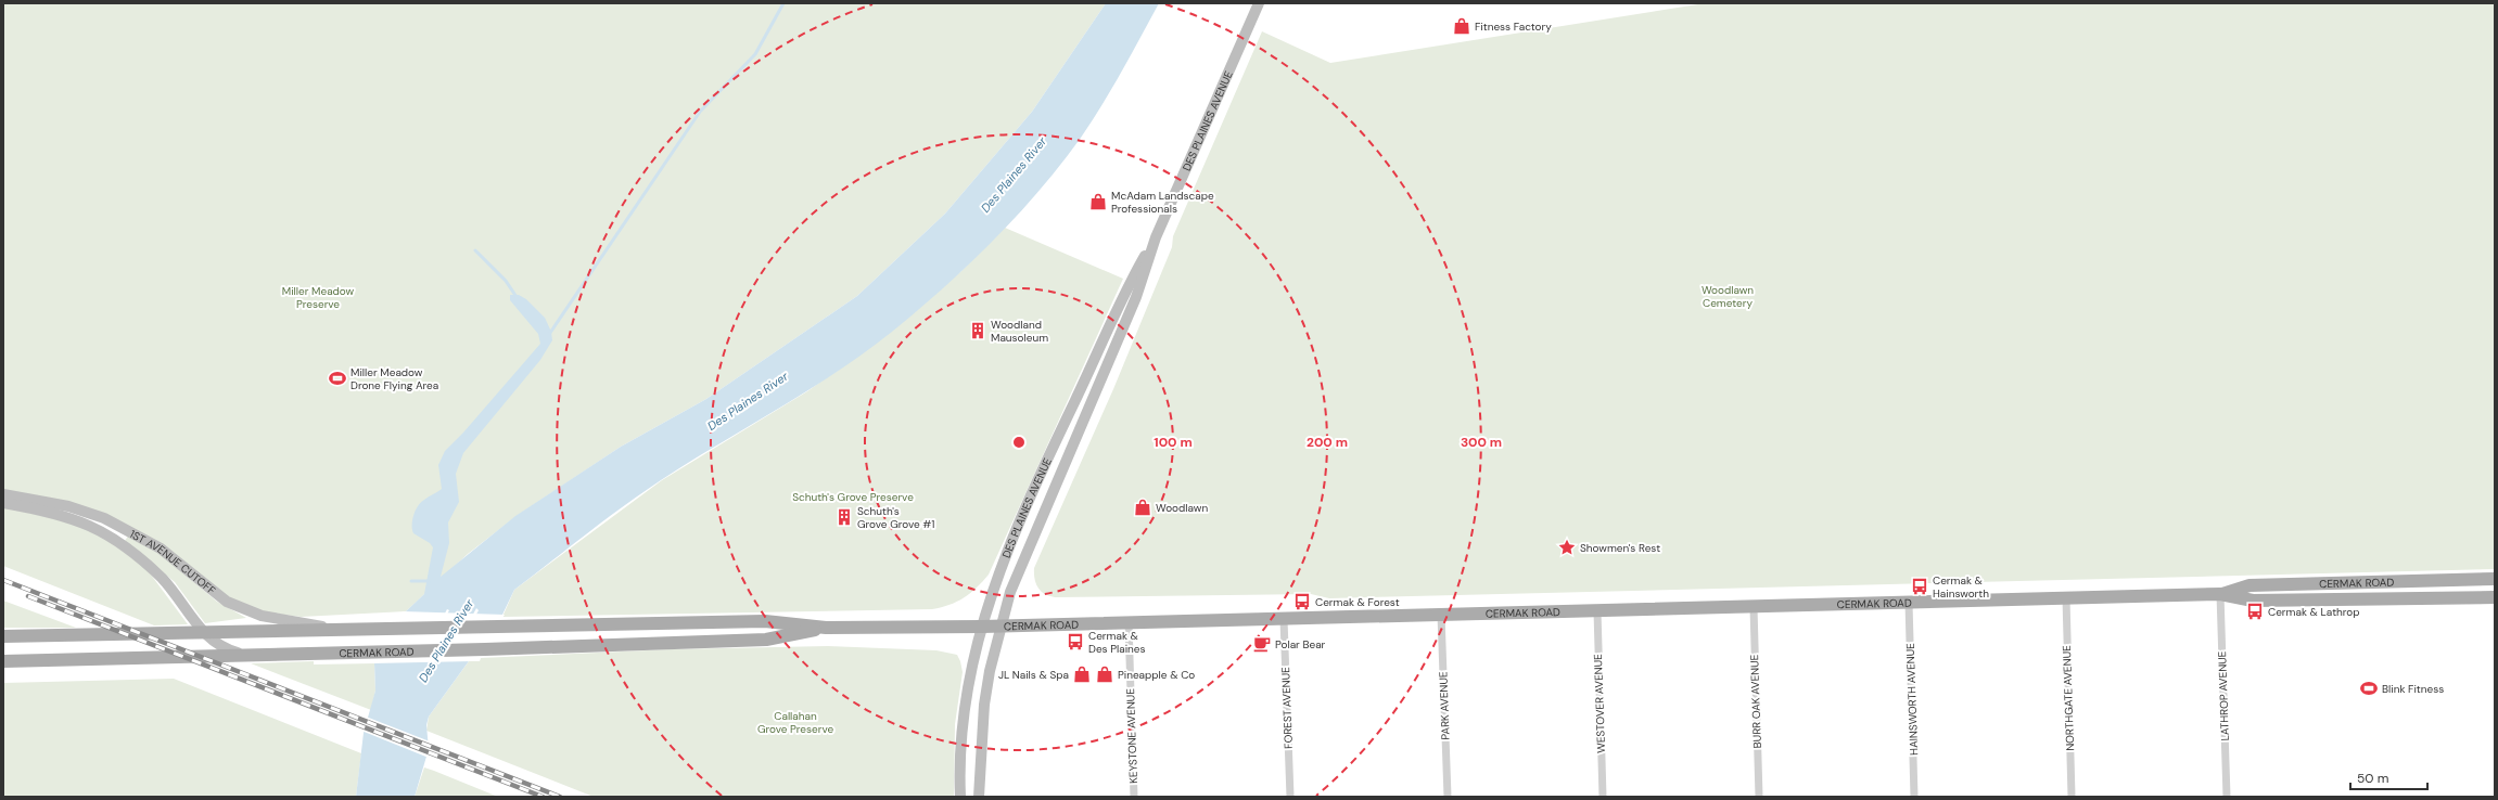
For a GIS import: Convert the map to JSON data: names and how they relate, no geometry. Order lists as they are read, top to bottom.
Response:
{
  "streets": {
    "main road": ["DES PLAINES AVENUE", "1ST AVENUE CUTOFF", "CERMAK ROAD"],
    "street": [
      "LATHROP AVENUE",
      "NORTHGATE AVENUE",
      "HAINSWORTH AVENUE",
      "BURR OAK AVENUE",
      "WESTOVER AVENUE",
      "PARK AVENUE",
      "FOREST AVENUE",
      "KEYSTONE AVENUE"
    ]
  },
  "crossings": [
    ["DES PLAINES AVENUE", "CERMAK ROAD"],
    ["1ST AVENUE CUTOFF", "CERMAK ROAD"],
    ["CERMAK ROAD", "LATHROP AVENUE"],
    ["CERMAK ROAD", "NORTHGATE AVENUE"],
    ["CERMAK ROAD", "HAINSWORTH AVENUE"],
    ["CERMAK ROAD", "BURR OAK AVENUE"],
    ["CERMAK ROAD", "WESTOVER AVENUE"],
    ["CERMAK ROAD", "PARK AVENUE"],
    ["CERMAK ROAD", "FOREST AVENUE"],
    ["CERMAK ROAD", "KEYSTONE AVENUE"]
  ],
  "water": ["Des Plaines River"],
  "parks": [
    "Woodlawn Cemetery",
    "Miller Meadow Preserve",
    "Schuth's Grove Preserve",
    "Callahan Grove Preserve"
  ],
  "places": {
    "shop": [
      "Fitness Factory",
      "McAdam Landscape Professionals",
      "Woodlawn",
      "JL Nails & Spa",
      "Pineapple & Co"
    ],
    "building": ["Woodland Mausoleum", "Schuth's Grove Grove #1"],
    "sports": ["Miller Meadow Drone Flying Area", "Blink Fitness"],
    "place": ["Showmen's Rest"],
    "bus stop": [
      "Cermak & Hainsworth",
      "Cermak & Forest",
      "Cermak & Lathrop",
      "Cermak & Des Plaines"
    ],
    "cafe": ["Polar Bear"]
  },
  "scale_bar": "50 m",
  "rings": ["100 m", "200 m", "300 m"]
}
